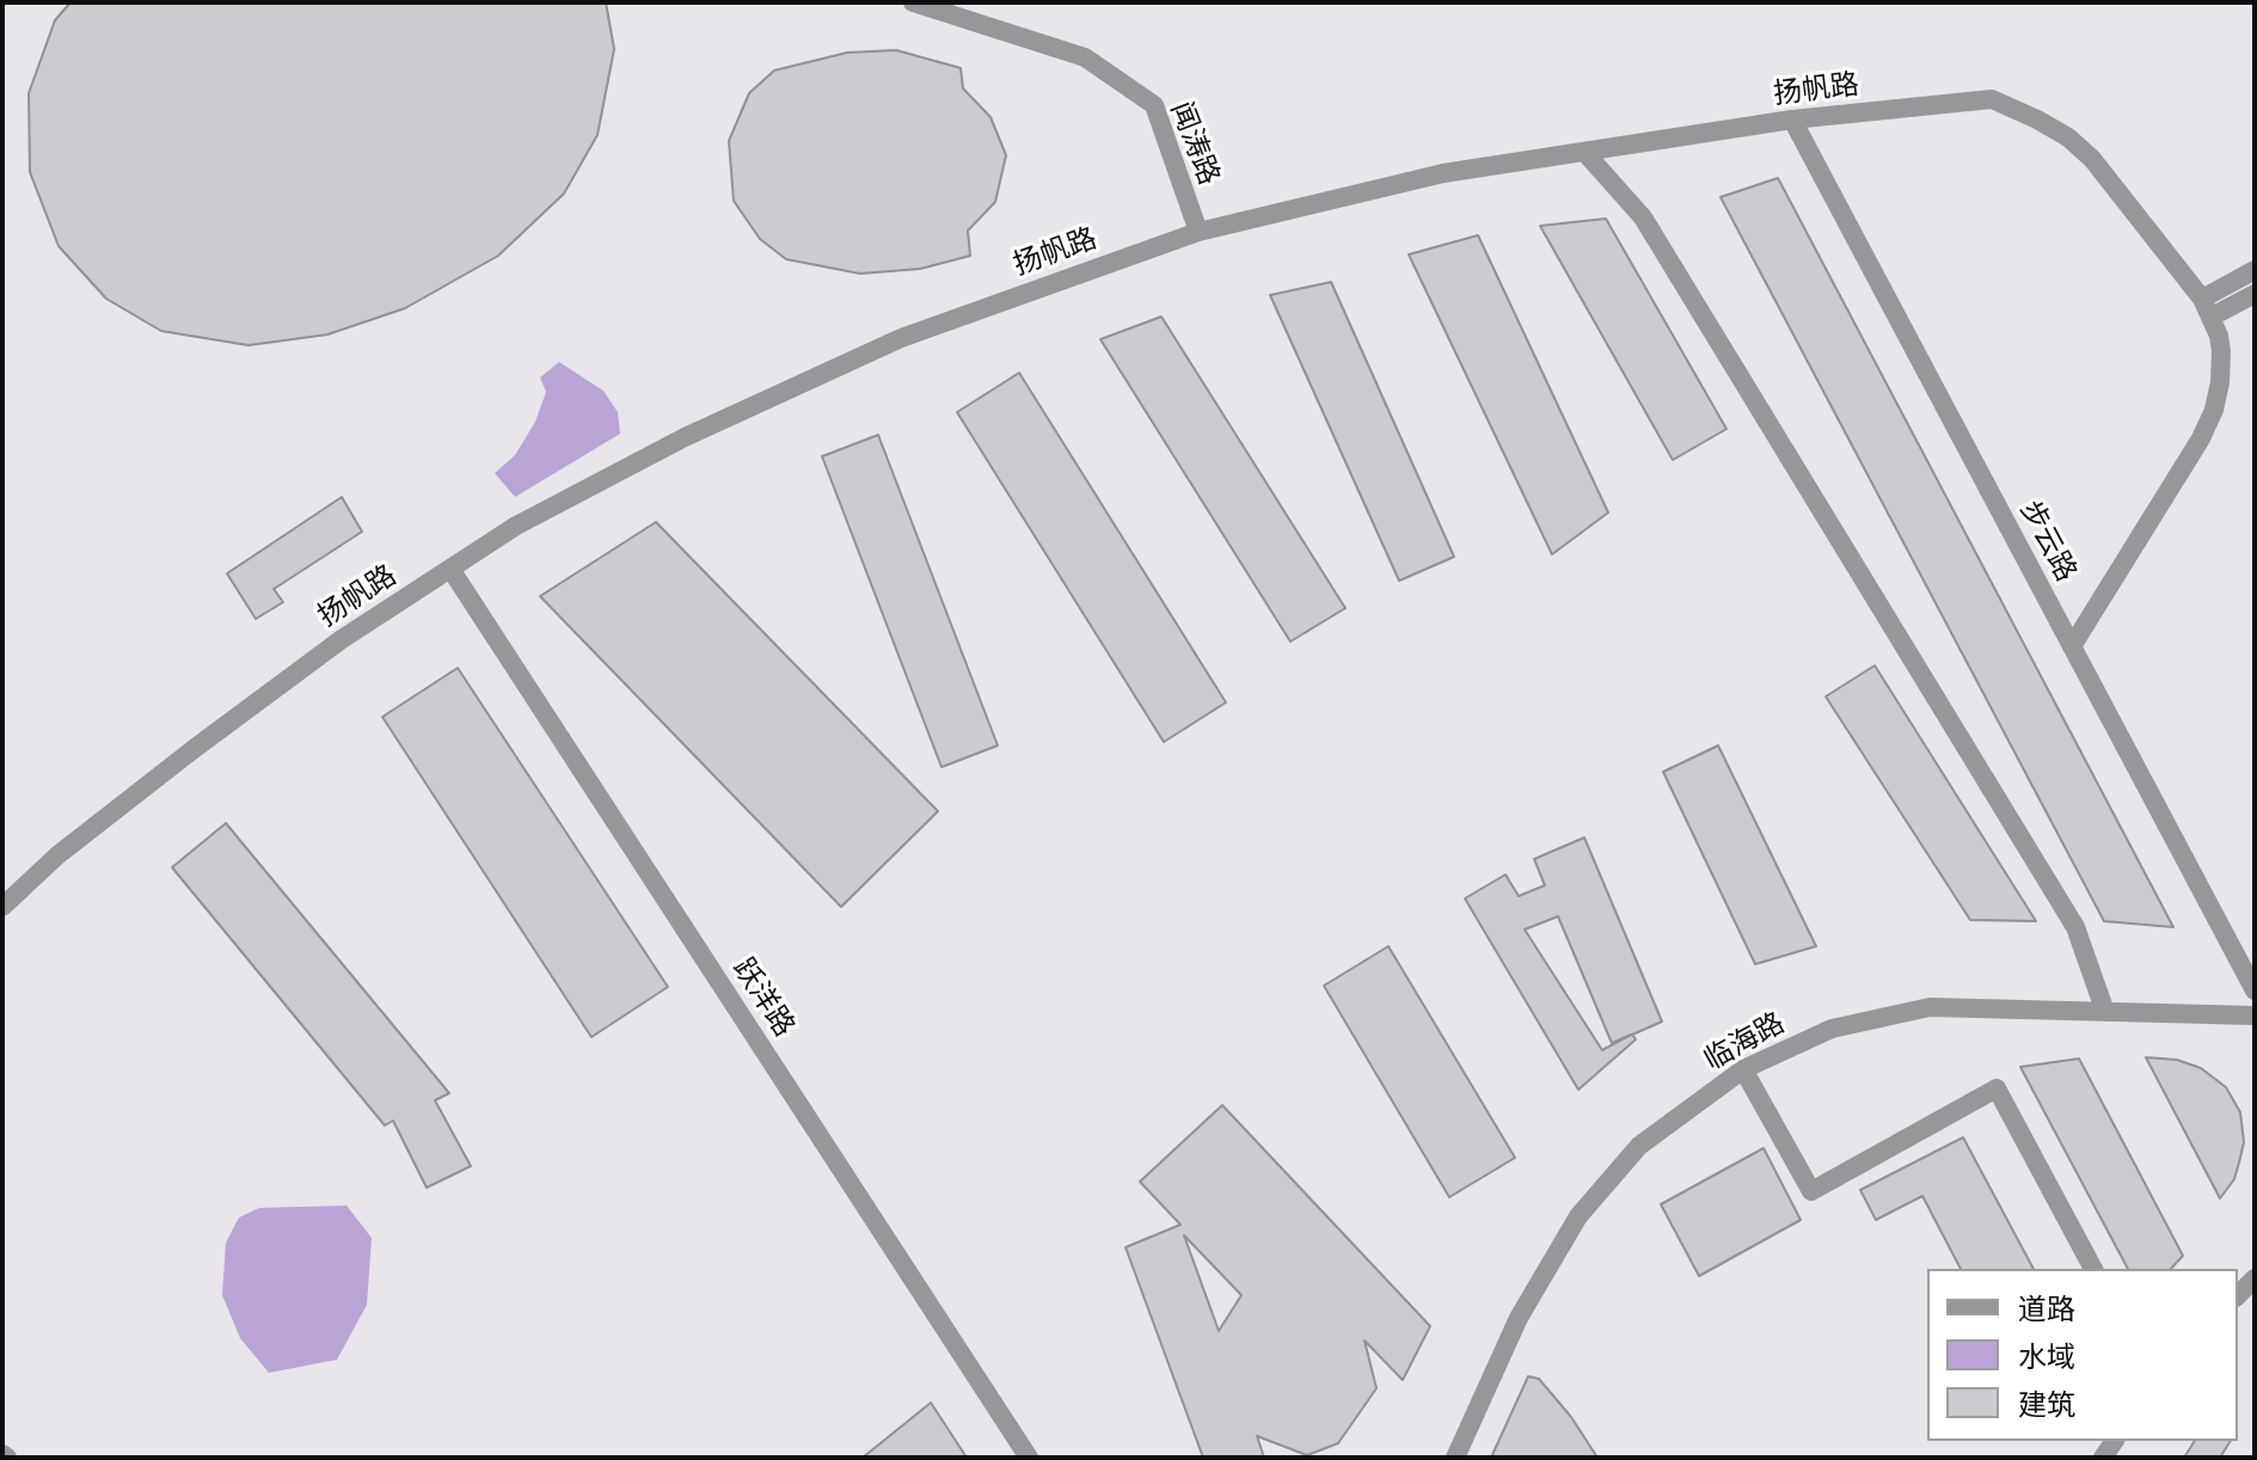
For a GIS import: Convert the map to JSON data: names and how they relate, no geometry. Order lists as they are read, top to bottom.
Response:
{
  "streets": {
    "street": [
      "扬帆路",
      "闻涛路",
      "步云路",
      "跃洋路",
      "临海路"
    ]
  },
  "crossings": [
    ["扬帆路", "闻涛路"],
    ["扬帆路", "步云路"],
    ["扬帆路", "跃洋路"]
  ],
  "legend": ["道路", "水域", "建筑"]
}
